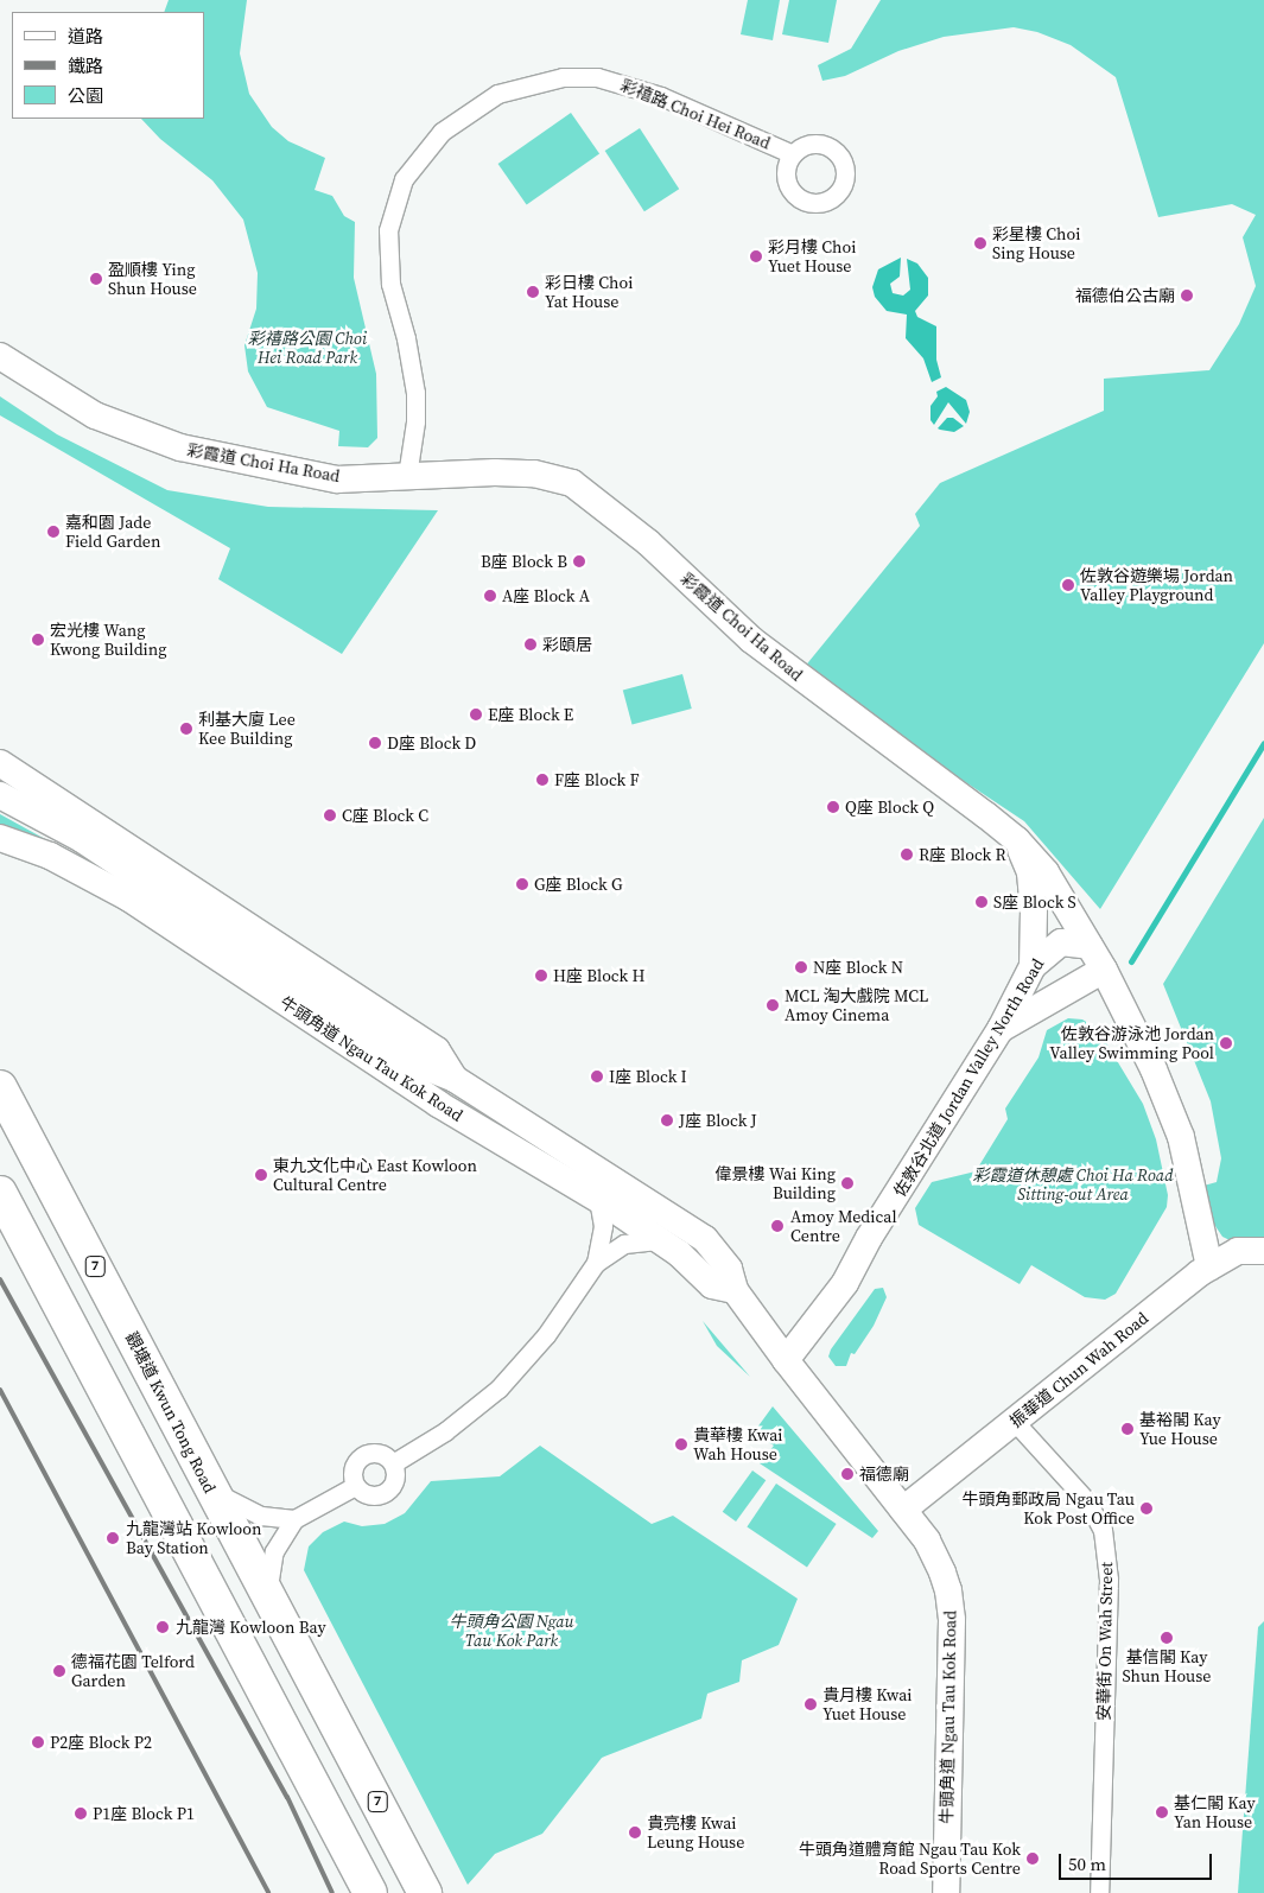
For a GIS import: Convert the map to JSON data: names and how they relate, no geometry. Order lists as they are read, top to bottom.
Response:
{
  "streets": {
    "highway": ["7", "觀塘道 Kwun Tong Road"],
    "main road": [
      "彩霞道 Choi Ha Road",
      "牛頭角道 Ngau Tau Kok Road",
      "佐敦谷北道 Jordan Valley North Road",
      "振華道 Chun Wah Road"
    ],
    "street": ["彩禧路 Choi Hei Road", "安華街 On Wah Street"]
  },
  "crossings": [
    ["彩禧路 Choi Hei Road", "彩霞道 Choi Ha Road"],
    ["彩霞道 Choi Ha Road", "佐敦谷北道 Jordan Valley North Road"],
    ["彩霞道 Choi Ha Road", "振華道 Chun Wah Road"],
    ["牛頭角道 Ngau Tau Kok Road", "佐敦谷北道 Jordan Valley North Road"],
    ["牛頭角道 Ngau Tau Kok Road", "振華道 Chun Wah Road"],
    ["振華道 Chun Wah Road", "安華街 On Wah Street"]
  ],
  "parks": ["彩禧路公園 Choi Hei Road Park", "彩霞道休憩處 Choi Ha Road Sitting-out Area", "牛頭角公園 Ngau Tau Kok Park"],
  "places": [
    "彩星樓 Choi Sing House",
    "彩月樓 Choi Yuet House",
    "盈順樓 Ying Shun House",
    "彩日樓 Choi Yat House",
    "福德伯公古廟",
    "嘉和園 Jade Field Garden",
    "B座 Block B",
    "佐敦谷遊樂場 Jordan Valley Playground",
    "A座 Block A",
    "宏光樓 Wang Kwong Building",
    "彩頤居",
    "E座 Block E",
    "利基大廈 Lee Kee Building",
    "D座 Block D",
    "F座 Block F",
    "Q座 Block Q",
    "C座 Block C",
    "R座 Block R",
    "G座 Block G",
    "S座 Block S",
    "N座 Block N",
    "H座 Block H",
    "MCL 淘大戲院 MCL Amoy Cinema",
    "佐敦谷游泳池 Jordan Valley Swimming Pool",
    "I座 Block I",
    "J座 Block J",
    "東九文化中心 East Kowloon Cultural Centre",
    "偉景樓 Wai King Building",
    "Amoy Medical Centre",
    "基裕閣 Kay Yue House",
    "貴華樓 Kwai Wah House",
    "福德廟",
    "牛頭角郵政局 Ngau Tau Kok Post Office",
    "九龍灣站 Kowloon Bay Station",
    "九龍灣 Kowloon Bay",
    "基信閣 Kay Shun House",
    "德福花園 Telford Garden",
    "貴月樓 Kwai Yuet House",
    "P2座 Block P2",
    "基仁閣 Kay Yan House",
    "P1座 Block P1",
    "貴亮樓 Kwai Leung House",
    "牛頭角道體育館 Ngau Tau Kok Road Sports Centre"
  ],
  "legend": ["道路", "鐵路", "公園"],
  "scale_bar": "50 m"
}
